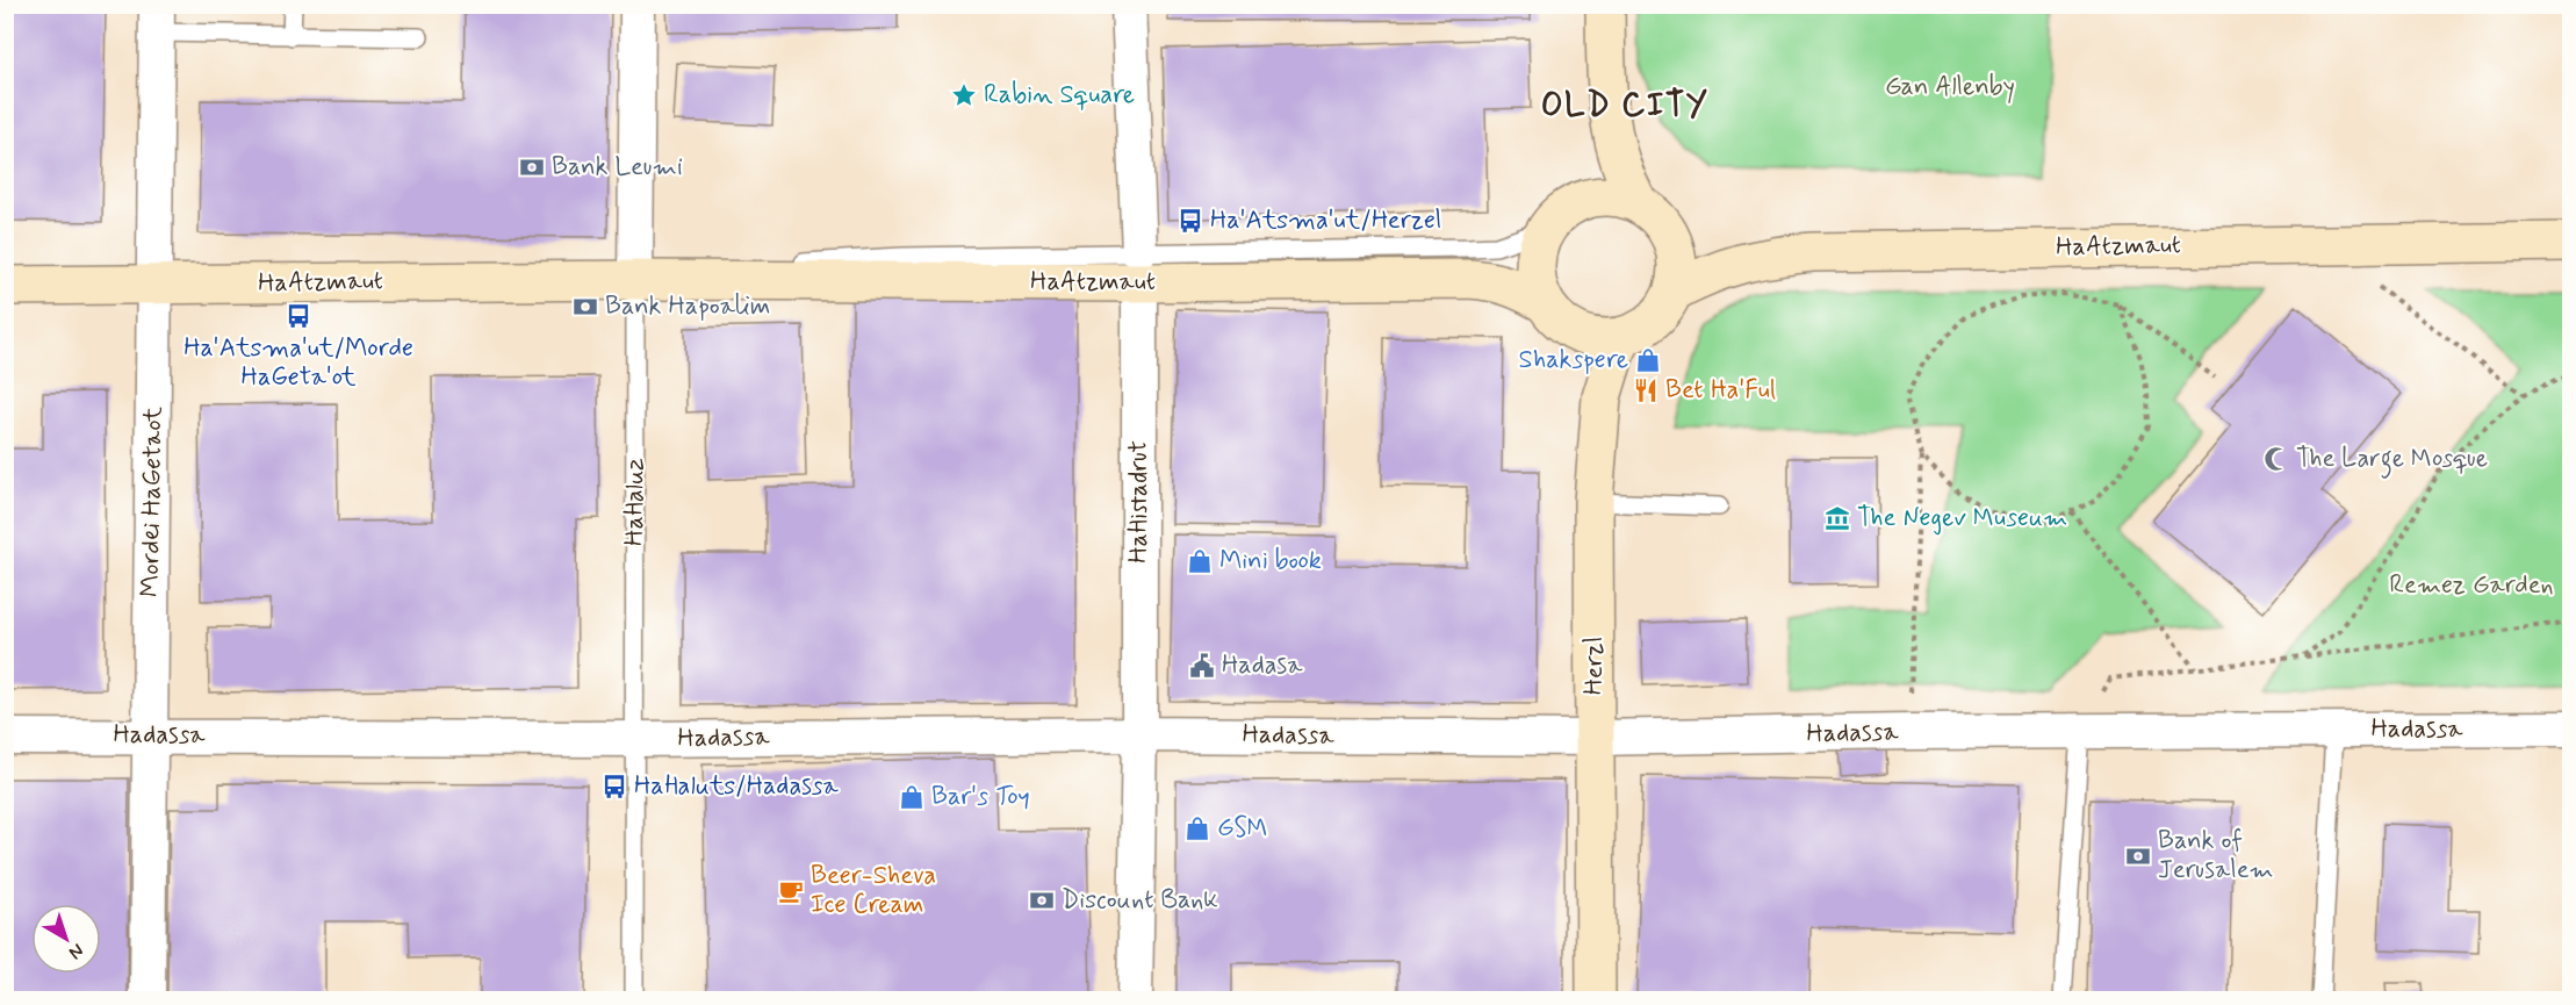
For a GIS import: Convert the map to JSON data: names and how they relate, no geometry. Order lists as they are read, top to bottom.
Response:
{
  "streets": {
    "street": [
      "HaAtzmaut",
      "Mordei HaGetaot",
      "HaHaluz",
      "HaHistadrut",
      "Herzl",
      "Hadassa"
    ]
  },
  "crossings": [
    ["HaAtzmaut", "Mordei HaGetaot"],
    ["HaAtzmaut", "HaHaluz"],
    ["HaAtzmaut", "HaHistadrut"],
    ["HaAtzmaut", "Herzl"],
    ["Mordei HaGetaot", "Hadassa"],
    ["HaHaluz", "Hadassa"],
    ["HaHistadrut", "Hadassa"],
    ["Herzl", "Hadassa"]
  ],
  "districts": ["OLD CITY"],
  "parks": ["Gan Allenby", "Remez Garden"],
  "places": {
    "place": ["Rabin Square"],
    "bank": [
      "Bank Leumi",
      "Bank Hapoalim",
      "Bank of Jerusalem",
      "Discount Bank"
    ],
    "bus stop": ["Ha'Atsma'ut/Herzel", "Ha'Atsma'ut/Morde HaGeta'ot", "HaHaluts/Hadassa"],
    "shop": [
      "Shakspere",
      "Mini book",
      "Bar's Toy",
      "GSM"
    ],
    "restaurant": ["Bet Ha'Ful"],
    "mosque": ["The Large Mosque"],
    "museum": ["The Negev Museum"],
    "public building": ["Hadasa"],
    "cafe": ["Beer-Sheva Ice Cream"]
  },
  "north": "bottom right"
}
